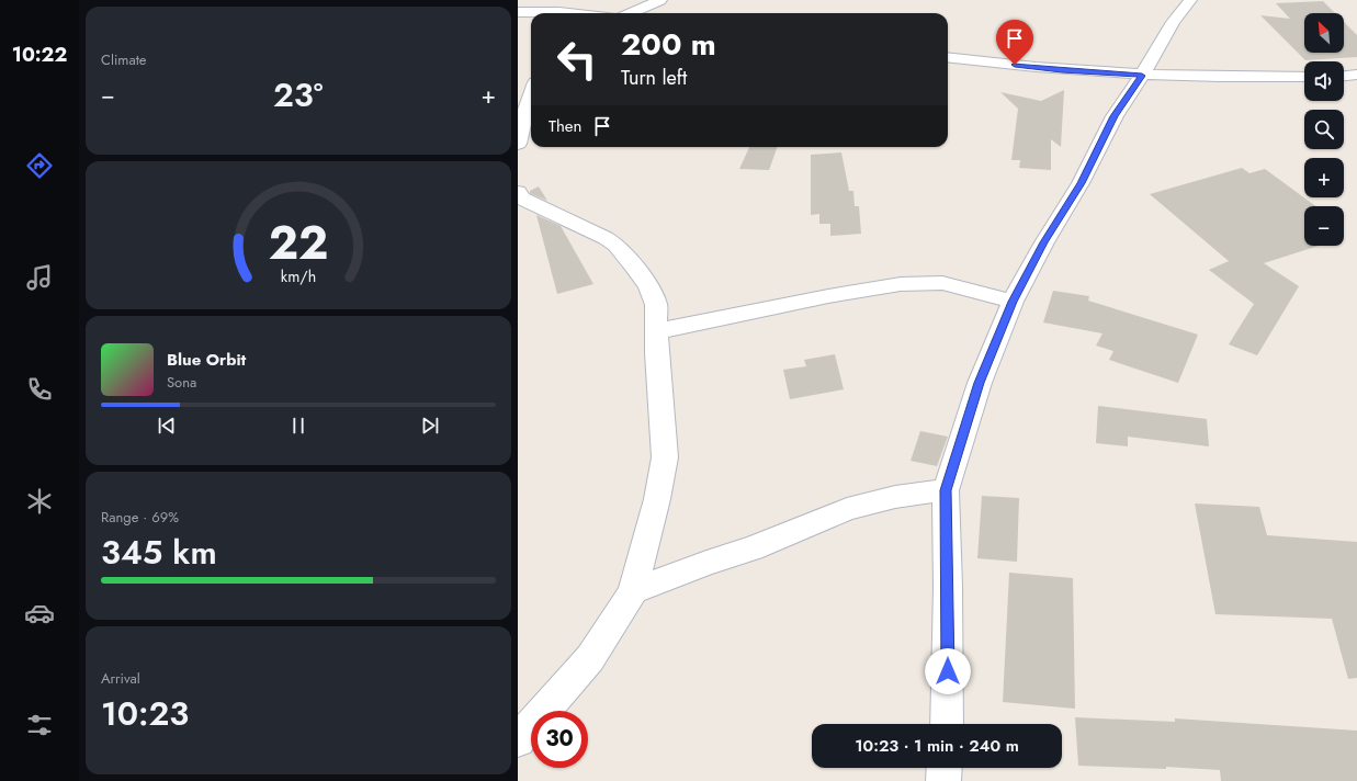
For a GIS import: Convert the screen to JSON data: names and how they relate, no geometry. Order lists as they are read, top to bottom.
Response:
{
  "north": "top left",
  "page": {
    "tabs": "10:22",
    "tile": [
      "Climate",
      ["Range · 69%", "345 km"],
      ["Arrival", "10:23"]
    ],
    "map_buttons": ["+", "−"],
    "turn": ["200 m", "Turn left"],
    "heat": ["−", "23°", "+"],
    "then": "Then",
    "song": ["Blue Orbit", "Sona"],
    "limit": "30",
    "trip": "10:23 · 1 min · 240 m",
    "gauge": ["22", "km/h"]
  }
}
